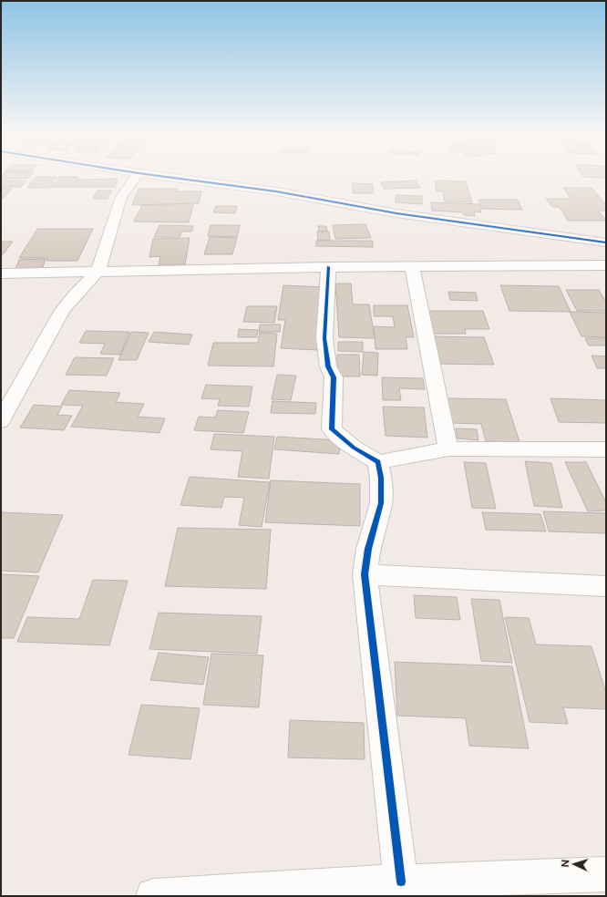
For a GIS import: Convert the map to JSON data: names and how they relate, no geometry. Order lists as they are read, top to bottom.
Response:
{
  "north": "left"
}
